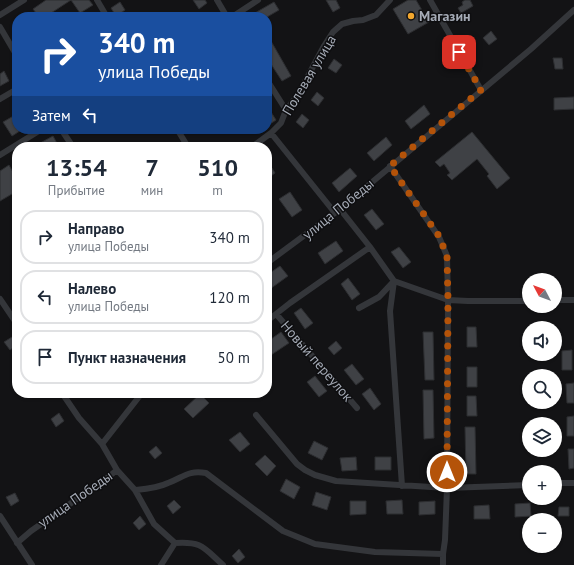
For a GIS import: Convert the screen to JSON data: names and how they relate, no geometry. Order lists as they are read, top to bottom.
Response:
{
  "streets": {
    "street": ["Полевая улица", "улица Победы", "Новый переулок"]
  },
  "places": ["Магазин"],
  "north": "top left",
  "page": {
    "turn": ["340 m", "улица Победы"],
    "then": "Затем",
    "eta": [
      "13:54",
      "Прибытие",
      "7",
      "мин",
      "510",
      "m"
    ],
    "list": [
      {
        "name": "Направо",
        "note": "улица Победы",
        "value": "340 m"
      },
      {
        "name": "Налево",
        "note": "улица Победы",
        "value": "120 m"
      },
      {
        "name": "Пункт назначения",
        "value": "50 m"
      }
    ],
    "map_buttons": ["+", "−"]
  }
}
